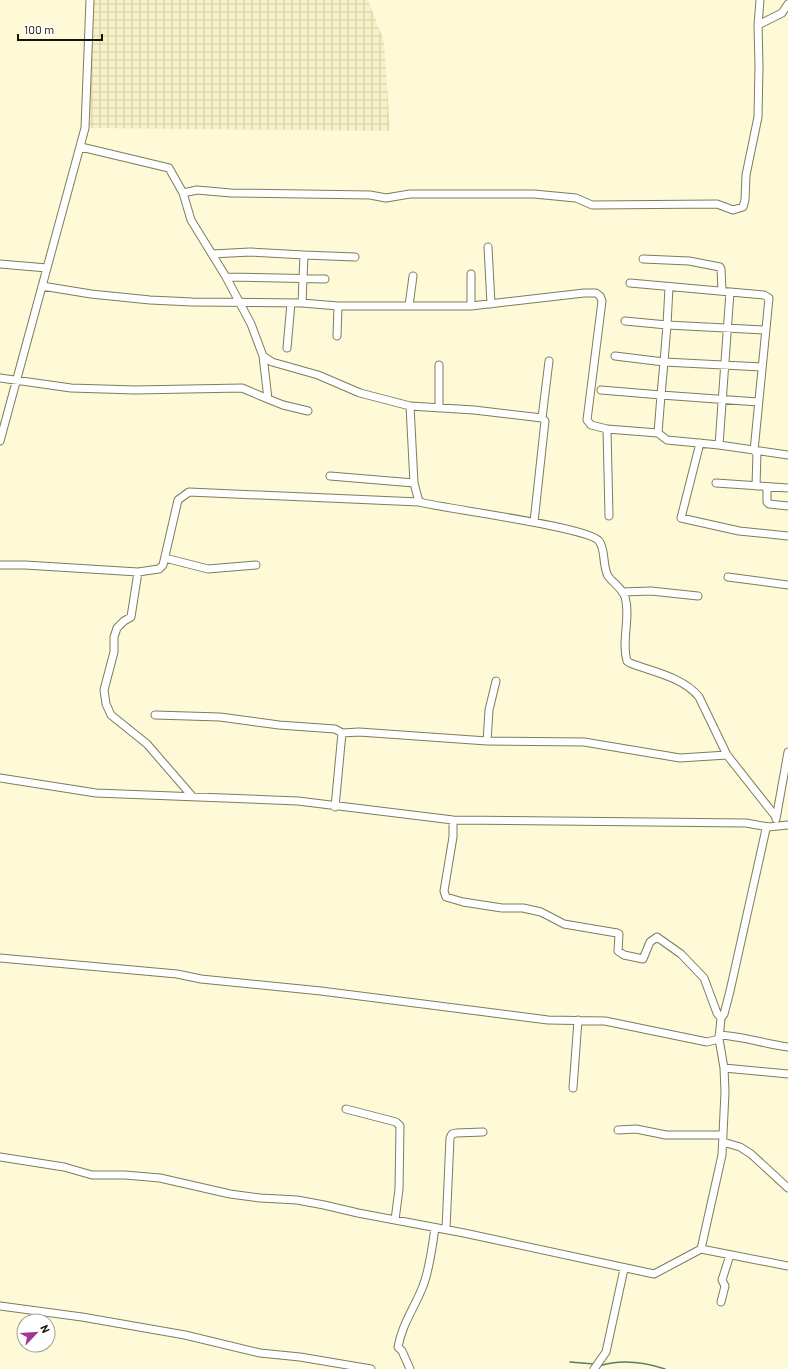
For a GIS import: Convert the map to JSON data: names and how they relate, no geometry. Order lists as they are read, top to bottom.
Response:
{
  "scale_bar": "100 m",
  "north": "top right"
}
